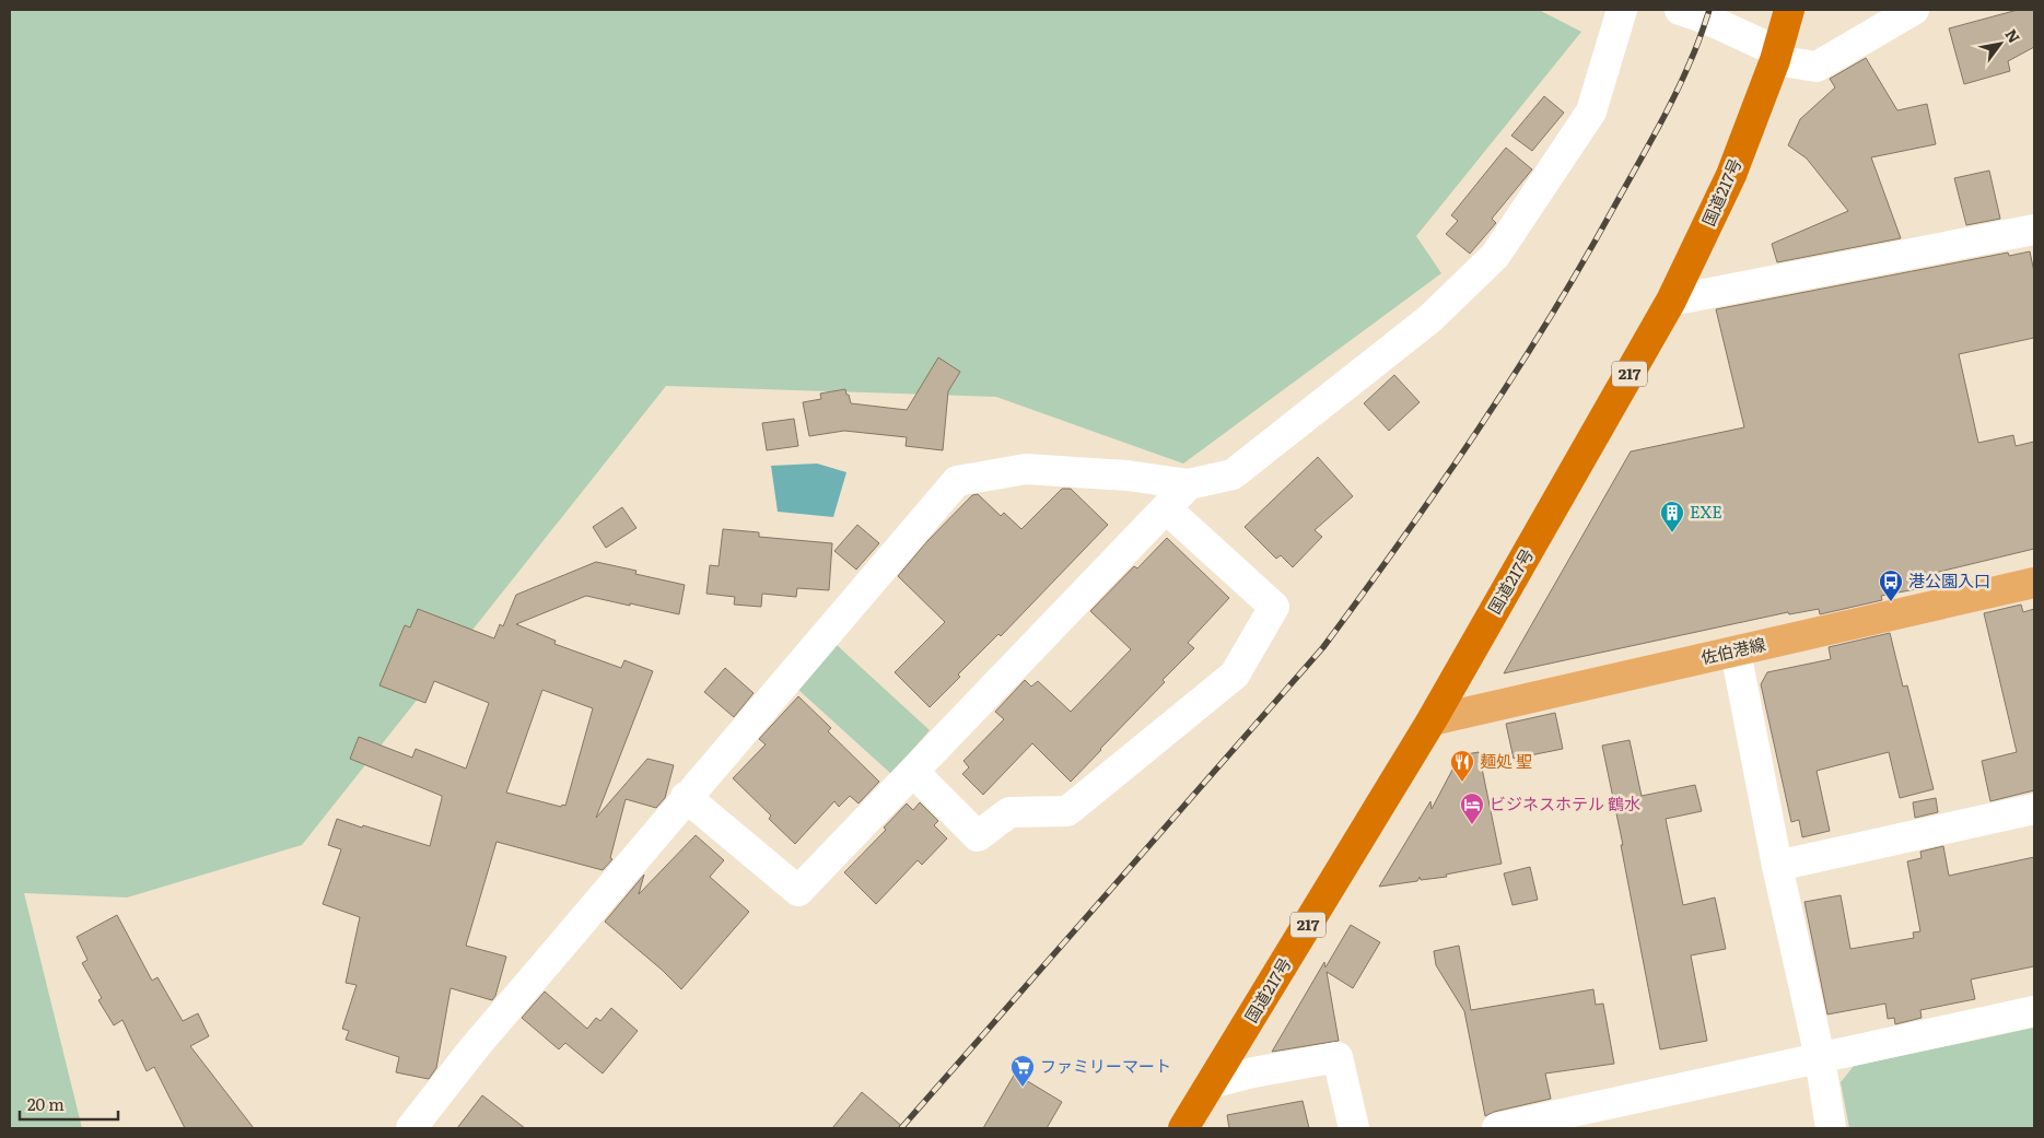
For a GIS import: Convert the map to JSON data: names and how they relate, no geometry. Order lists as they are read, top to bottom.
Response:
{
  "streets": {
    "highway": ["国道217号", "217"],
    "main road": ["佐伯港線"]
  },
  "crossings": [
    ["国道217号", "佐伯港線"]
  ],
  "places": {
    "building": ["EXE"],
    "bus stop": ["港公園入口"],
    "restaurant": ["麺処 聖"],
    "hotel": ["ビジネスホテル 鶴水"],
    "supermarket": ["ファミリーマート"]
  },
  "scale_bar": "20 m",
  "north": "top right"
}
